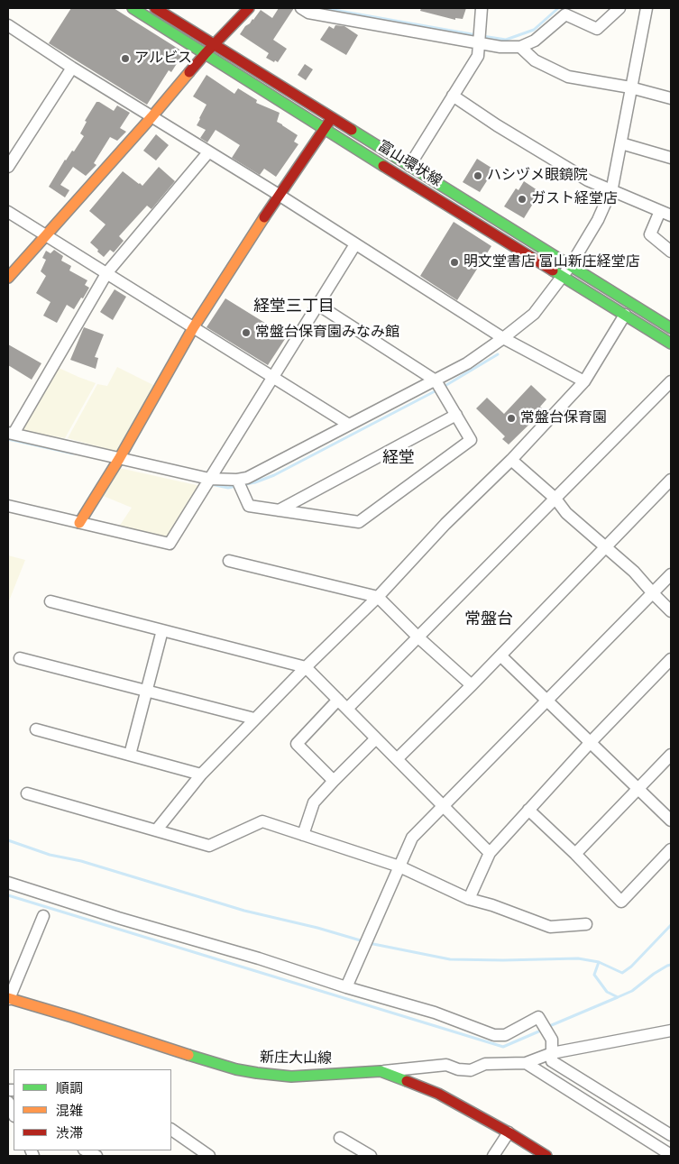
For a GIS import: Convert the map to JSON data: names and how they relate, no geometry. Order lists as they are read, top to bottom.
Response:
{
  "streets": {
    "main road": ["富山環状線", "新庄大山線"]
  },
  "districts": ["経堂三丁目", "経堂", "常盤台"],
  "places": [
    "アルビス",
    "ハシヅメ眼鏡院",
    "ガスト経堂店",
    "明文堂書店 富山新庄経堂店",
    "常盤台保育園みなみ館",
    "常盤台保育園"
  ],
  "legend": ["順調", "混雑", "渋滞"]
}
